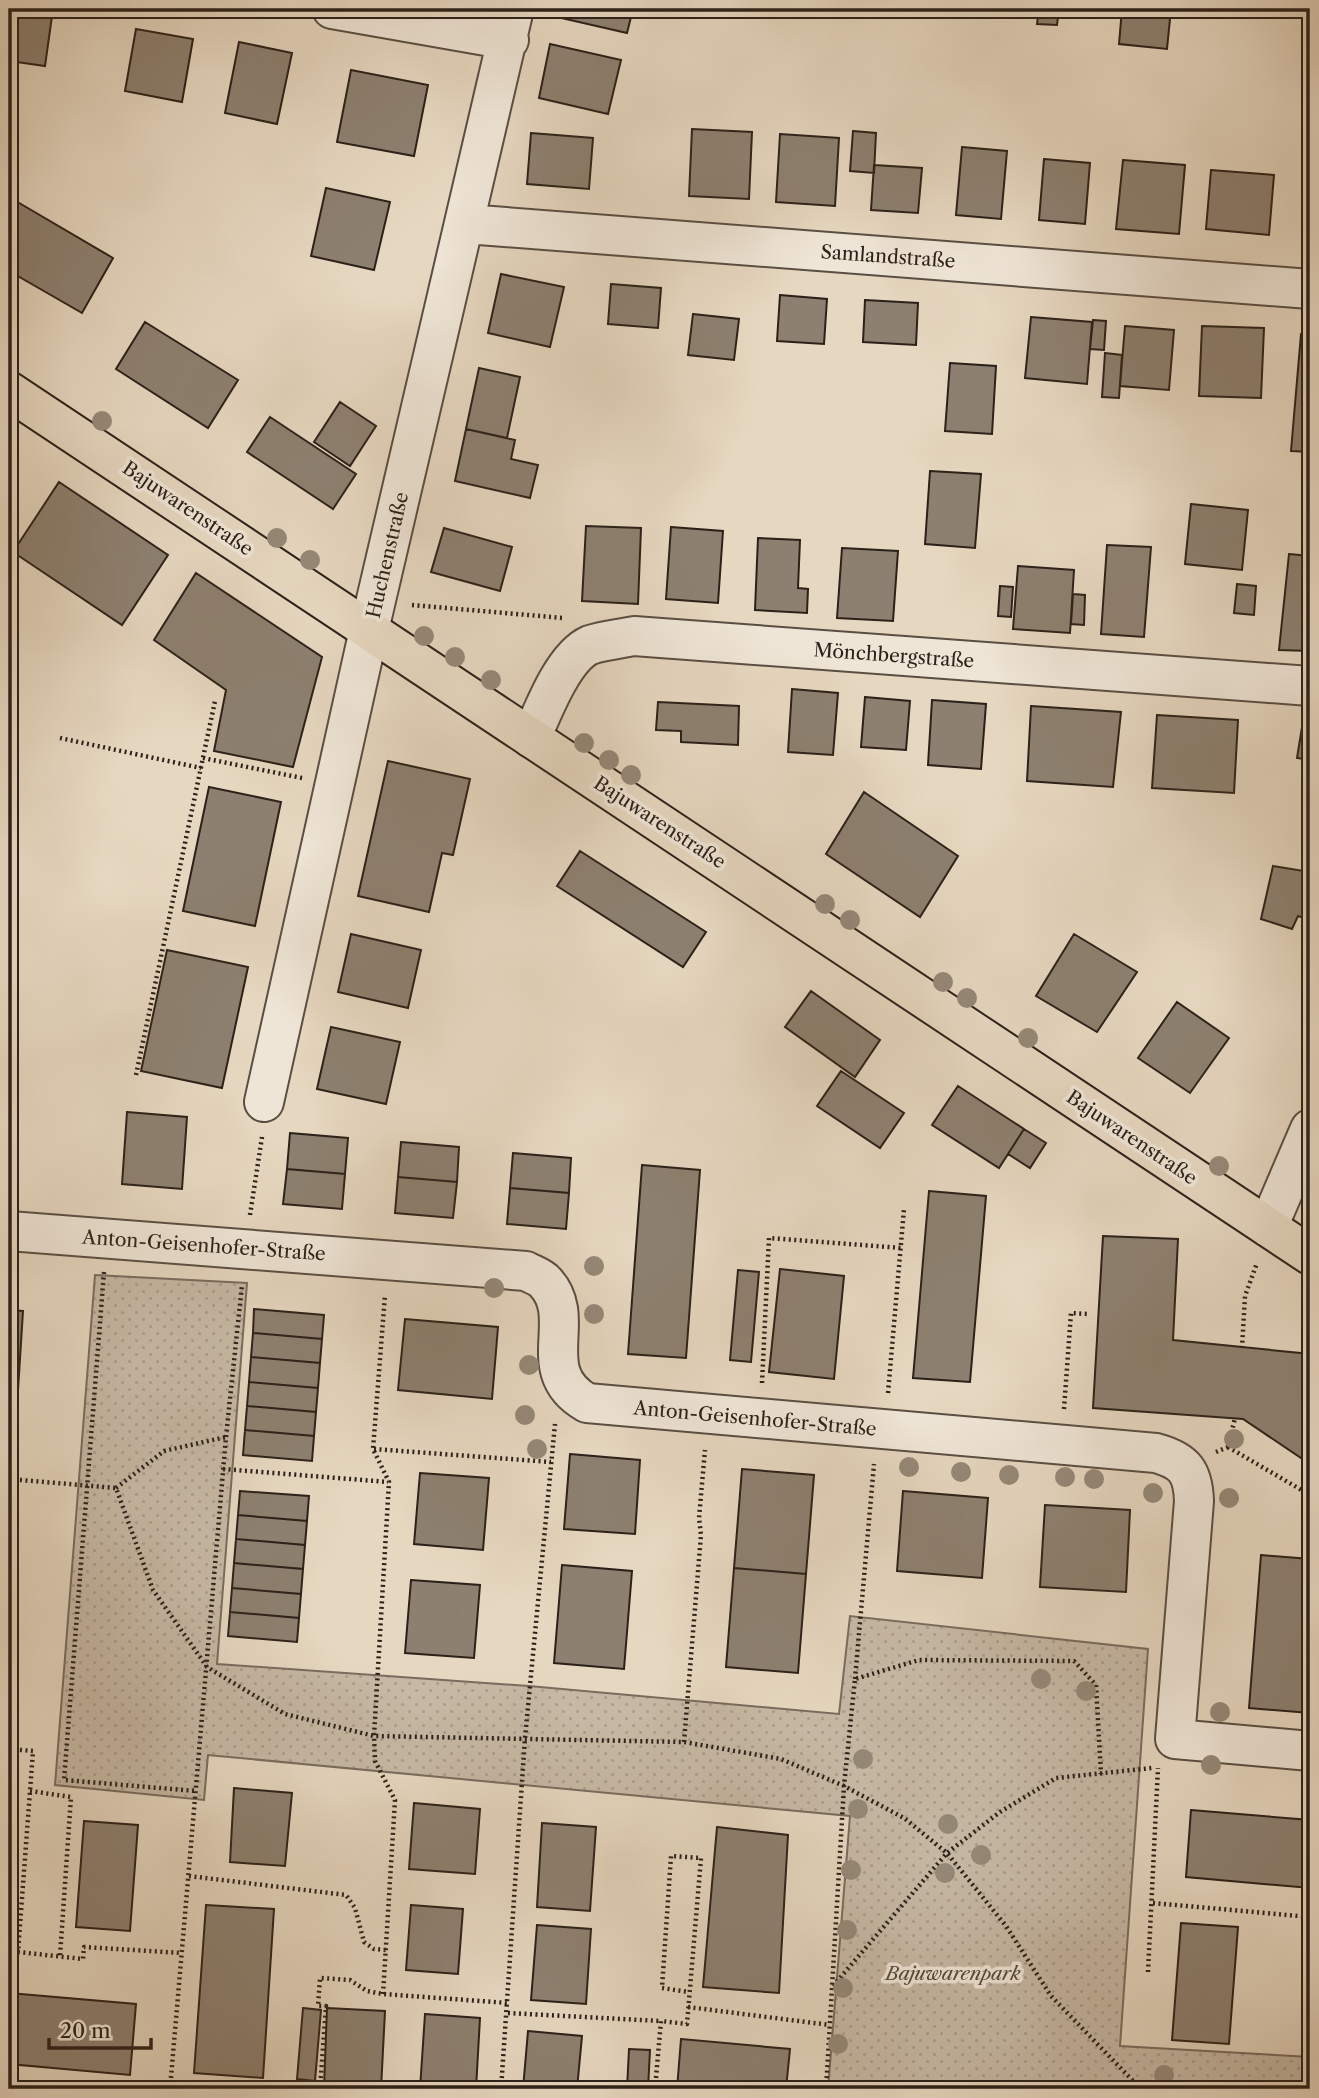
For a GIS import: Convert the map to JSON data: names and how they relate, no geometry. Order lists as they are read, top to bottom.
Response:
{
  "streets": {
    "main road": ["Bajuwarenstraße"],
    "street": [
      "Samlandstraße",
      "Huchenstraße",
      "Mönchbergstraße",
      "Anton-Geisenhofer-Straße"
    ]
  },
  "crossings": [
    ["Samlandstraße", "Huchenstraße"],
    ["Bajuwarenstraße", "Huchenstraße"],
    ["Bajuwarenstraße", "Mönchbergstraße"]
  ],
  "parks": ["Bajuwarenpark"],
  "scale_bar": "20 m"
}
